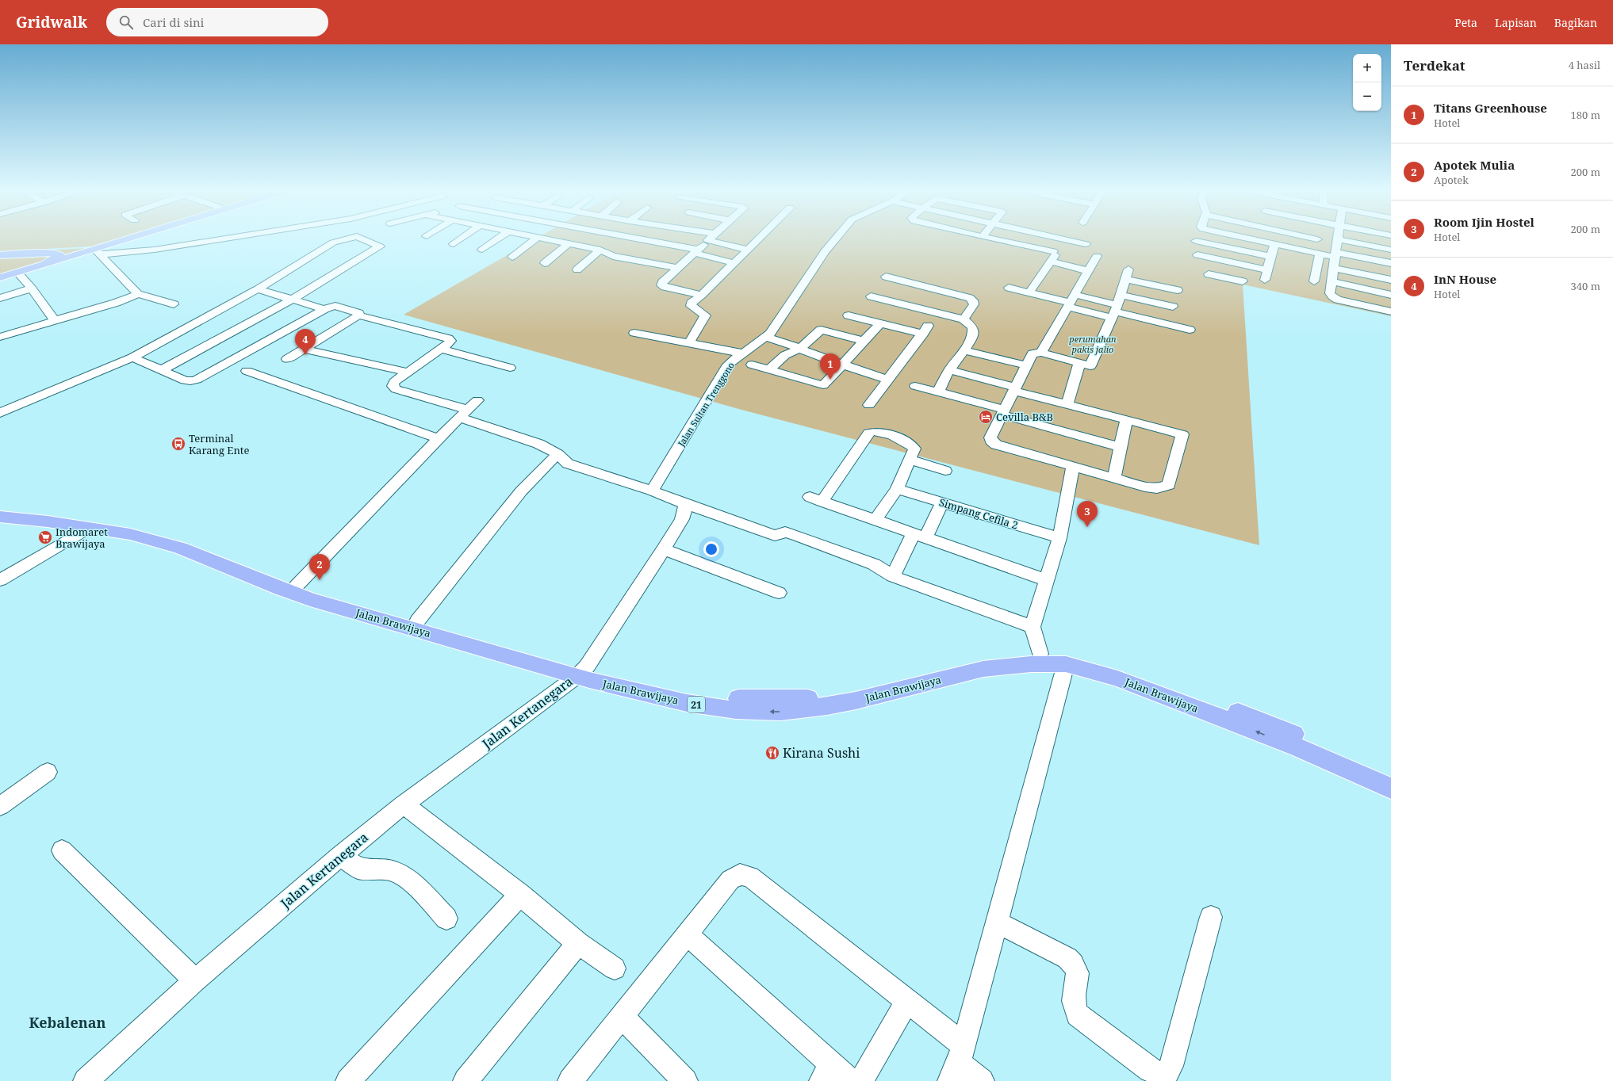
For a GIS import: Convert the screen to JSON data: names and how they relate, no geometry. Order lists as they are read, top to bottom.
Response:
{
  "streets": {
    "highway": ["Jalan Brawijaya", "21"],
    "street": ["Jalan Sultan Trenggono", "Simpang Cefila 2", "Jalan Kertanegara"]
  },
  "crossings": [
    ["Jalan Brawijaya", "Jalan Kertanegara"]
  ],
  "districts": ["Kebalenan"],
  "parks": ["perumahan pakis jalio"],
  "places": {
    "hotel": ["Cevilla B&B"],
    "bus stop": ["Terminal Karang Ente"],
    "supermarket": ["Indomaret Brawijaya"],
    "restaurant": ["Kirana Sushi"]
  },
  "page": {
    "header": "Gridwalk",
    "search": "Cari di sini",
    "nav": ["Peta", "Lapisan", "Bagikan"],
    "heading": ["Terdekat", "4 hasil"],
    "map_buttons": ["+", "−"],
    "list": [
      {
        "mark": "1",
        "name": "Titans Greenhouse",
        "note": "Hotel",
        "value": "180 m"
      },
      {
        "mark": "2",
        "name": "Apotek Mulia",
        "note": "Apotek",
        "value": "200 m"
      },
      {
        "mark": "3",
        "name": "Room Ijin Hostel",
        "note": "Hotel",
        "value": "200 m"
      },
      {
        "mark": "4",
        "name": "InN House",
        "note": "Hotel",
        "value": "340 m"
      }
    ],
    "pins": [
      "4",
      "1",
      "3",
      "2"
    ]
  }
}
